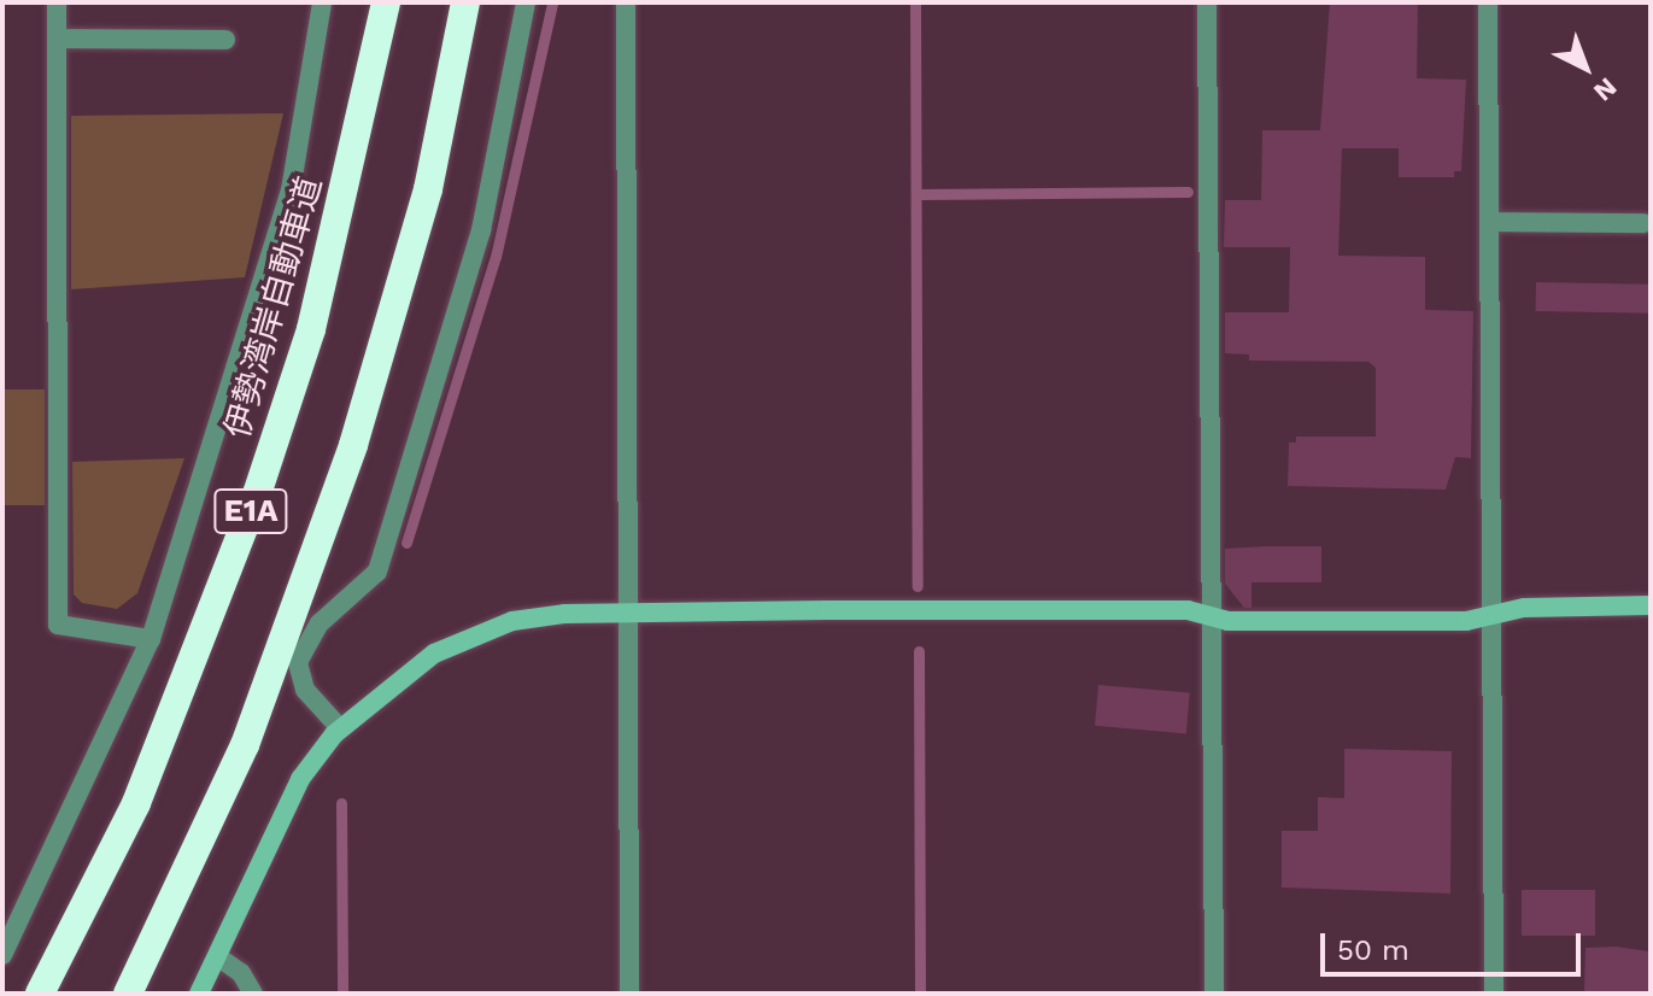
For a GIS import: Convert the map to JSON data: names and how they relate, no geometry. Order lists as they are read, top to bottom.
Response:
{
  "streets": {
    "highway": ["伊勢湾岸自動車道", "E1A"]
  },
  "scale_bar": "50 m",
  "north": "bottom right"
}
